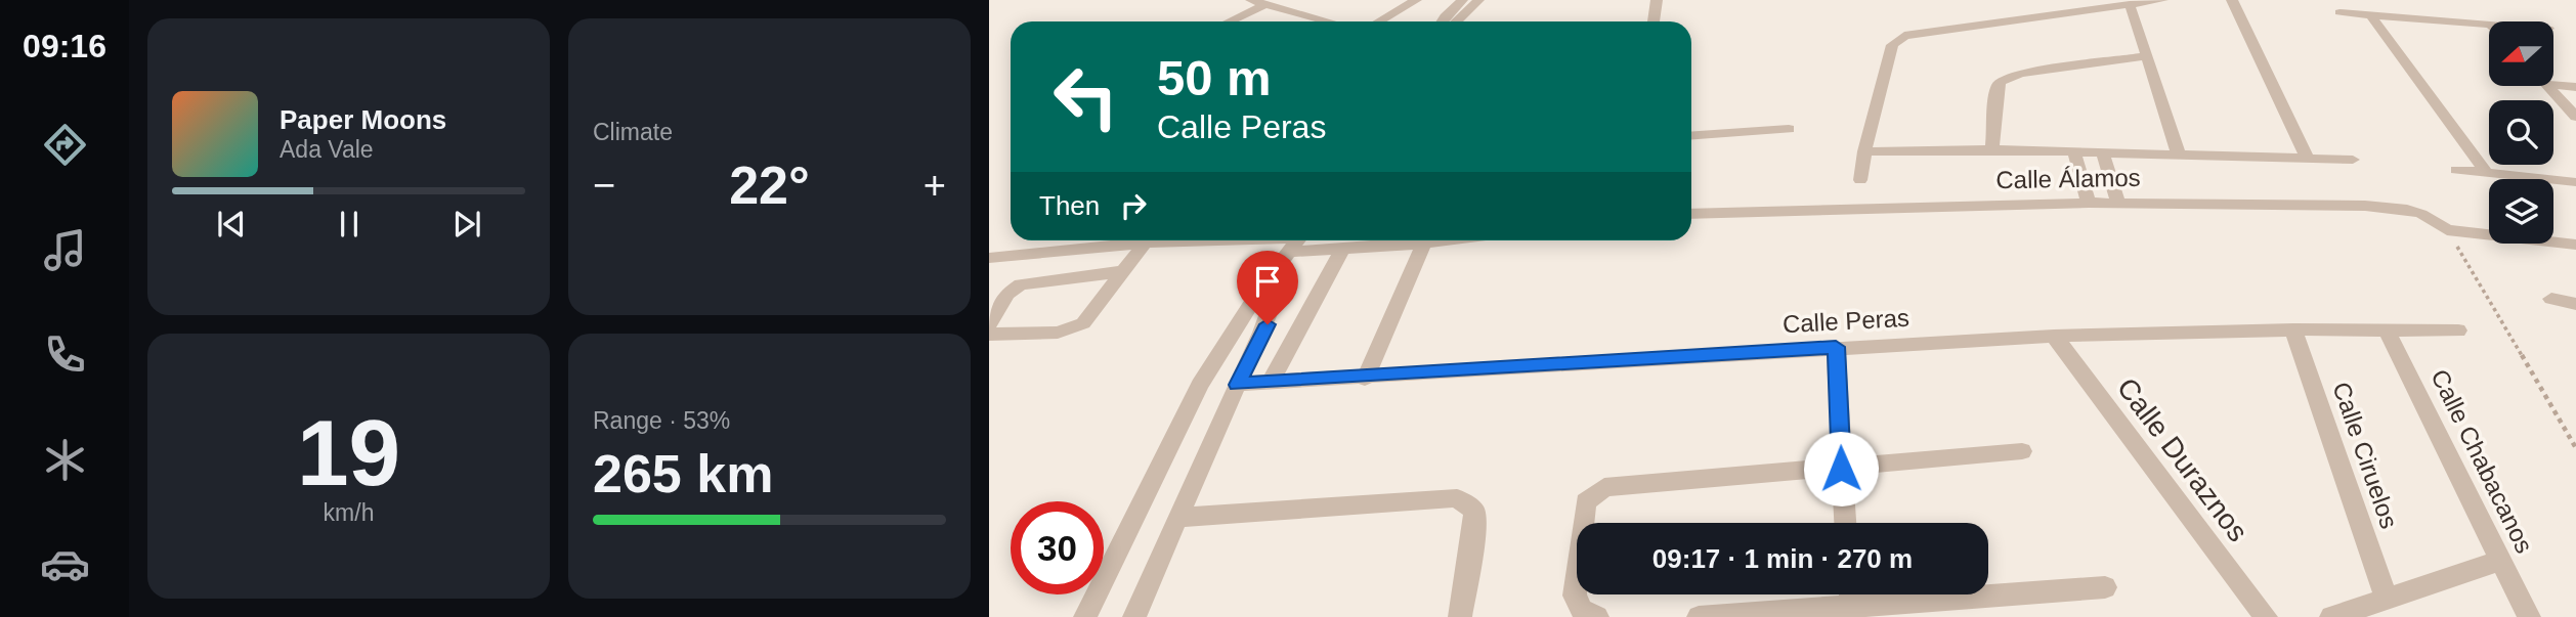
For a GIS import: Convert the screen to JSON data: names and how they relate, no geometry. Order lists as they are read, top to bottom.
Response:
{
  "streets": {
    "street": [
      "Calle Álamos",
      "Calle Peras",
      "Calle Ciruelos",
      "Calle Duraznos",
      "Calle Chabacanos"
    ]
  },
  "crossings": [
    ["Calle Peras", "Calle Ciruelos"],
    ["Calle Peras", "Calle Duraznos"],
    ["Calle Peras", "Calle Chabacanos"]
  ],
  "north": "left",
  "page": {
    "tabs": "09:16",
    "tile": [
      "Climate",
      ["19", "km/h"],
      ["Range · 53%", "265 km"]
    ],
    "turn": ["50 m", "Calle Peras"],
    "song": ["Paper Moons", "Ada Vale"],
    "heat": ["−", "22°", "+"],
    "then": "Then",
    "limit": "30",
    "trip": "09:17 · 1 min · 270 m"
  }
}
